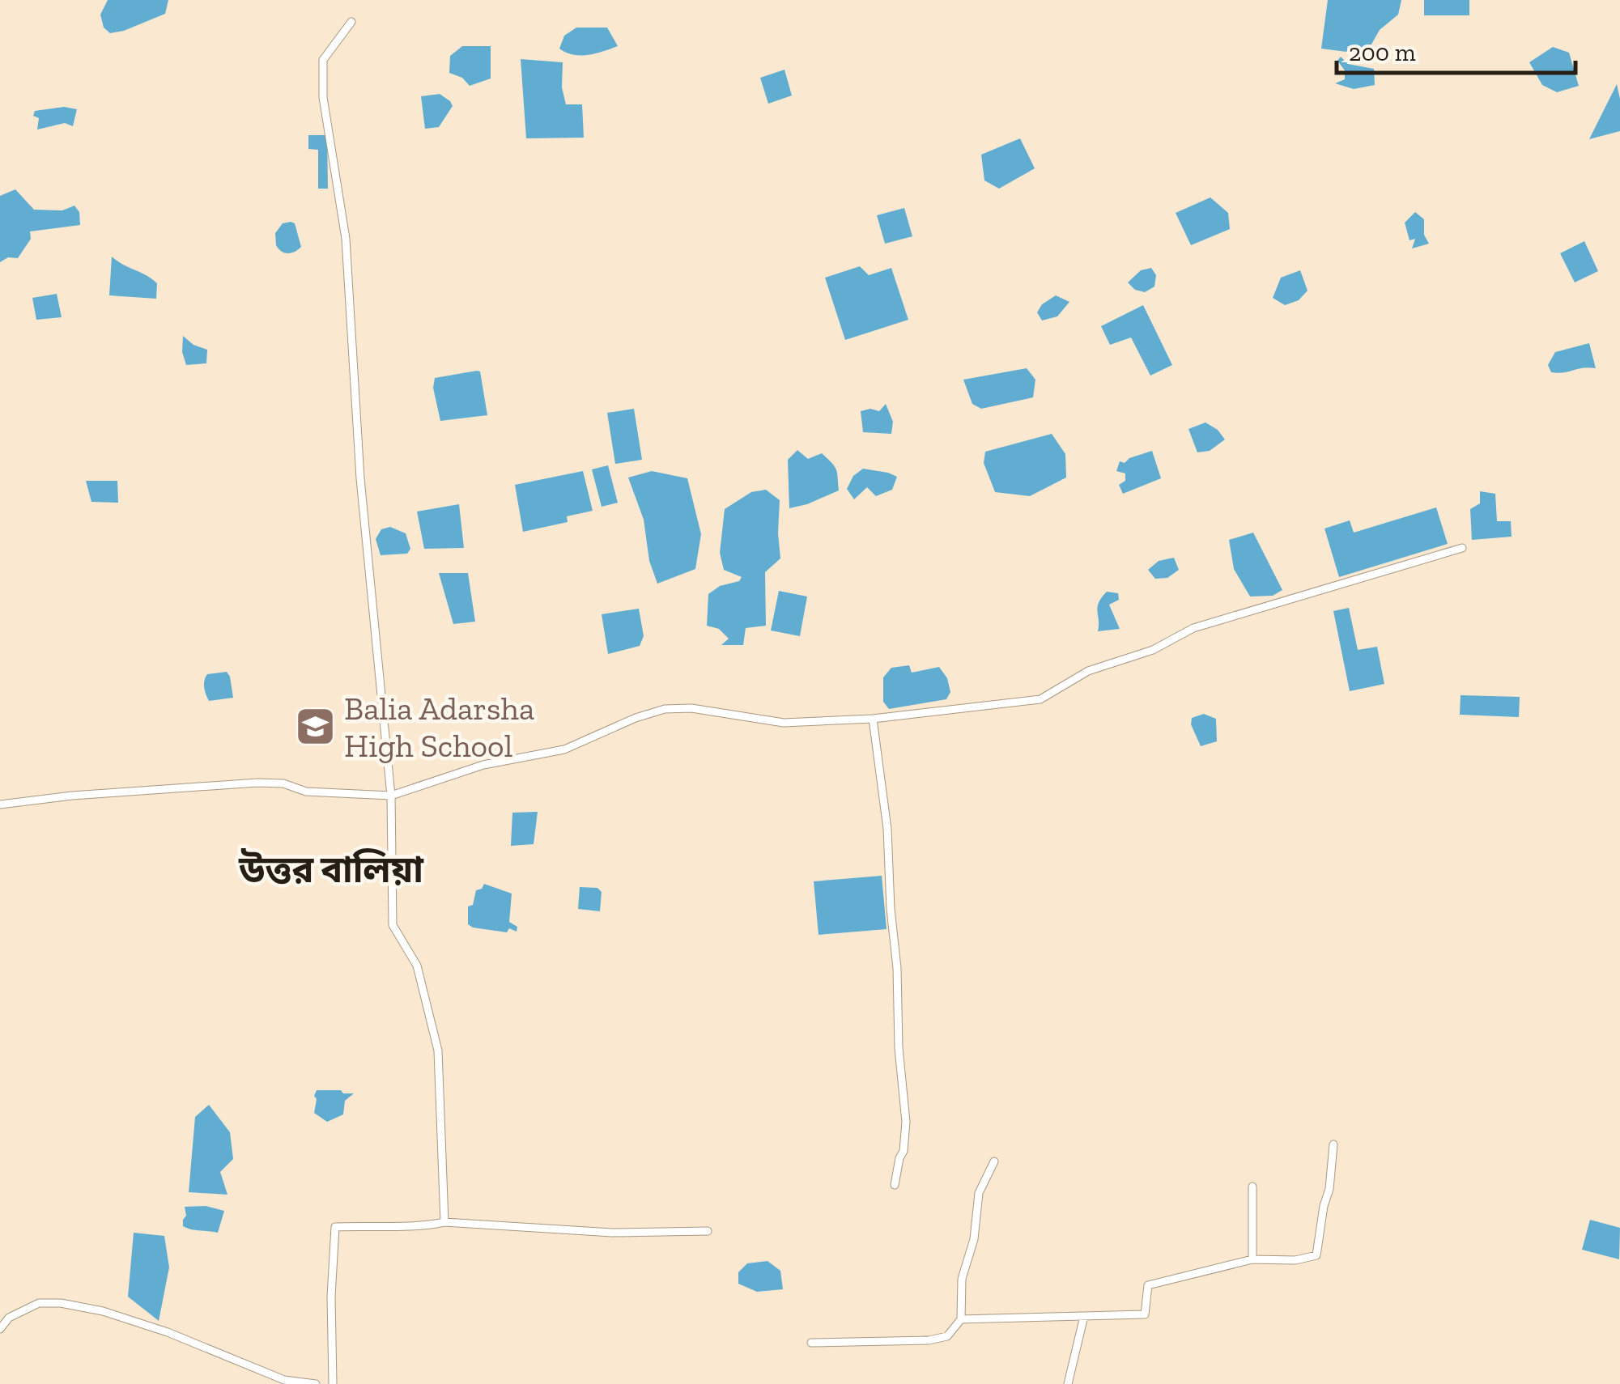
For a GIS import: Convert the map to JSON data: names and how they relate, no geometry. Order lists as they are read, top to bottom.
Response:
{
  "districts": ["উত্তর বালিয়া"],
  "places": {
    "school or university": ["Balia Adarsha High School"]
  },
  "scale_bar": "200 m"
}
